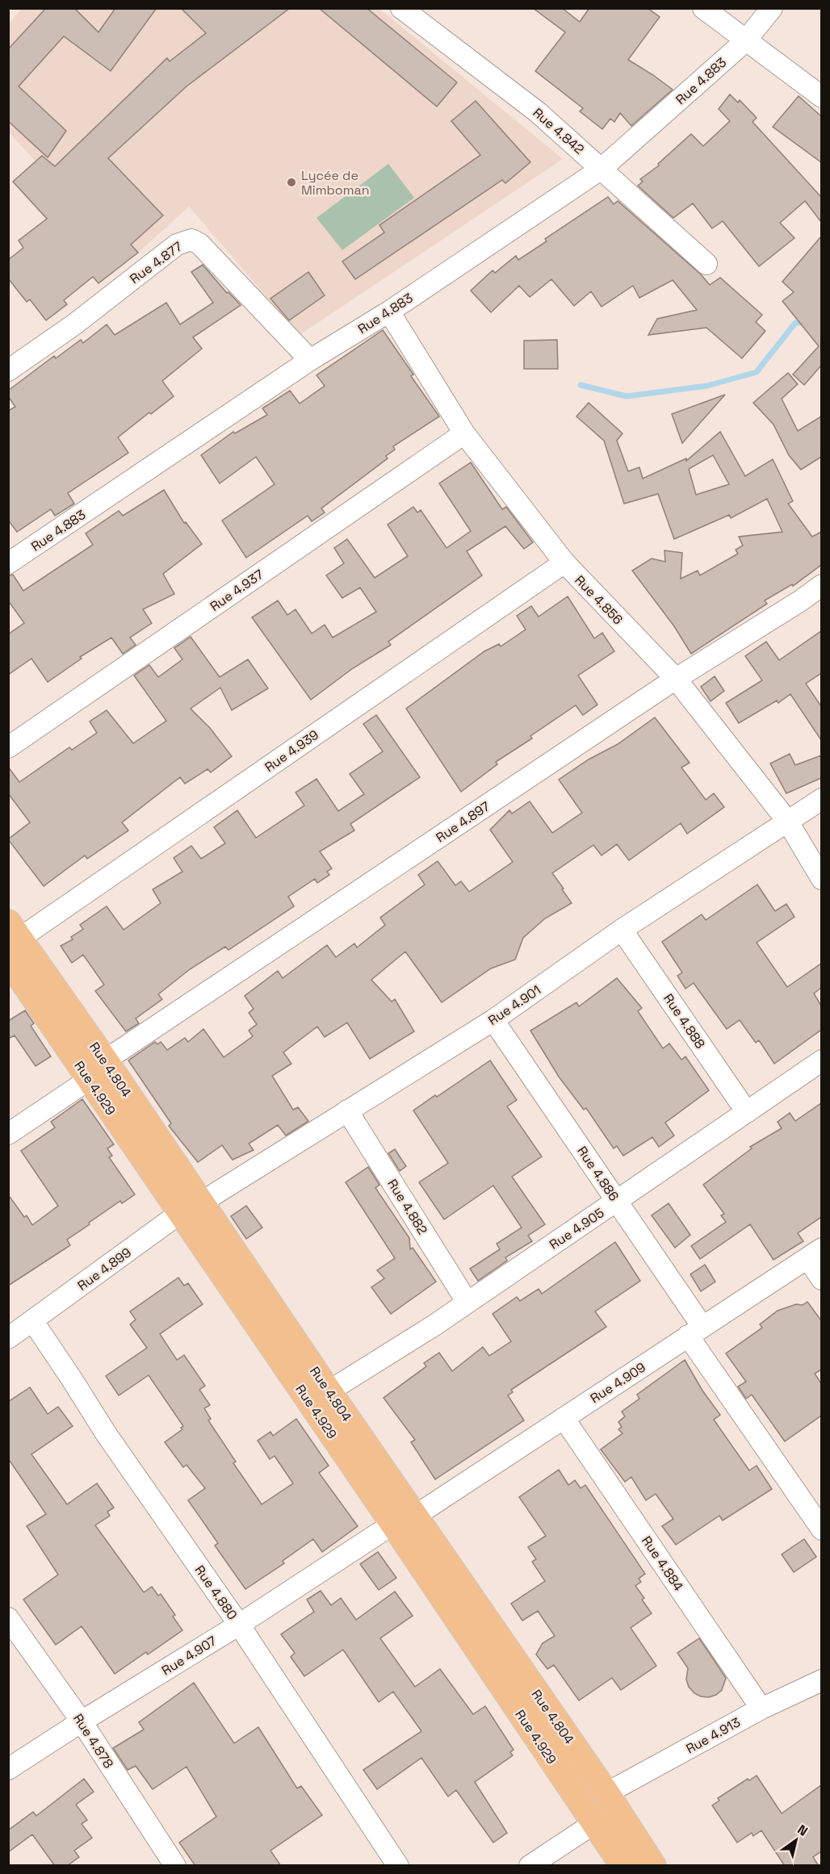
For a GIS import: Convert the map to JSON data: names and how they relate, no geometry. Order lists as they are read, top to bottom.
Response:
{
  "streets": {
    "main road": ["Rue 4.804", "Rue 4.929"],
    "street": [
      "Rue 4.883",
      "Rue 4.842",
      "Rue 4.877",
      "Rue 4.937",
      "Rue 4.856",
      "Rue 4.939",
      "Rue 4.897",
      "Rue 4.901",
      "Rue 4.888",
      "Rue 4.886",
      "Rue 4.882",
      "Rue 4.905",
      "Rue 4.899",
      "Rue 4.909",
      "Rue 4.884",
      "Rue 4.880",
      "Rue 4.907",
      "Rue 4.913",
      "Rue 4.878"
    ]
  },
  "crossings": [
    ["Rue 4.883", "Rue 4.842"],
    ["Rue 4.883", "Rue 4.877"],
    ["Rue 4.883", "Rue 4.856"],
    ["Rue 4.937", "Rue 4.856"],
    ["Rue 4.856", "Rue 4.939"],
    ["Rue 4.856", "Rue 4.897"],
    ["Rue 4.856", "Rue 4.901"],
    ["Rue 4.939", "Rue 4.804"],
    ["Rue 4.897", "Rue 4.804"],
    ["Rue 4.901", "Rue 4.888"],
    ["Rue 4.901", "Rue 4.804"],
    ["Rue 4.901", "Rue 4.929"],
    ["Rue 4.901", "Rue 4.886"],
    ["Rue 4.901", "Rue 4.882"],
    ["Rue 4.901", "Rue 4.899"],
    ["Rue 4.888", "Rue 4.905"],
    ["Rue 4.804", "Rue 4.929"],
    ["Rue 4.804", "Rue 4.905"],
    ["Rue 4.804", "Rue 4.899"],
    ["Rue 4.804", "Rue 4.909"],
    ["Rue 4.804", "Rue 4.907"],
    ["Rue 4.804", "Rue 4.913"],
    ["Rue 4.929", "Rue 4.899"],
    ["Rue 4.929", "Rue 4.909"],
    ["Rue 4.929", "Rue 4.907"],
    ["Rue 4.886", "Rue 4.905"],
    ["Rue 4.886", "Rue 4.909"],
    ["Rue 4.882", "Rue 4.905"],
    ["Rue 4.899", "Rue 4.880"],
    ["Rue 4.909", "Rue 4.884"],
    ["Rue 4.909", "Rue 4.907"],
    ["Rue 4.884", "Rue 4.913"],
    ["Rue 4.880", "Rue 4.907"],
    ["Rue 4.907", "Rue 4.878"]
  ],
  "places": ["Lycée de Mimboman"],
  "north": "top right"
}
